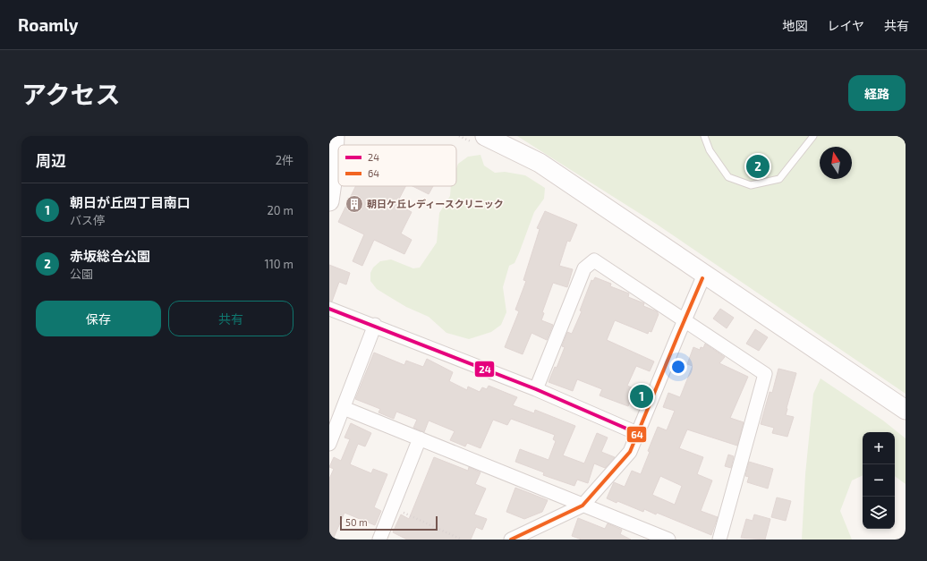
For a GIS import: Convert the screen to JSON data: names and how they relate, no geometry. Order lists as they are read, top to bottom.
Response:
{
  "places": {
    "building": ["朝日ケ丘レディースクリニック"]
  },
  "lines": ["transit line 64", "transit line 24"],
  "legend": ["24", "64"],
  "scale_bar": "50 m",
  "north": "top",
  "page": {
    "header": "Roamly",
    "nav": ["地図", "レイヤ", "共有"],
    "title": "アクセス",
    "buttons": [
      "経路",
      ["保存", "共有"]
    ],
    "heading": ["周辺", "2件"],
    "pins": ["2", "1"],
    "list": [
      {
        "mark": "1",
        "name": "朝日が丘四丁目南口",
        "note": "バス停",
        "value": "20 m"
      },
      {
        "mark": "2",
        "name": "赤坂総合公園",
        "note": "公園",
        "value": "110 m"
      }
    ],
    "map_buttons": ["+", "−"],
    "scale": "50 m"
  }
}
